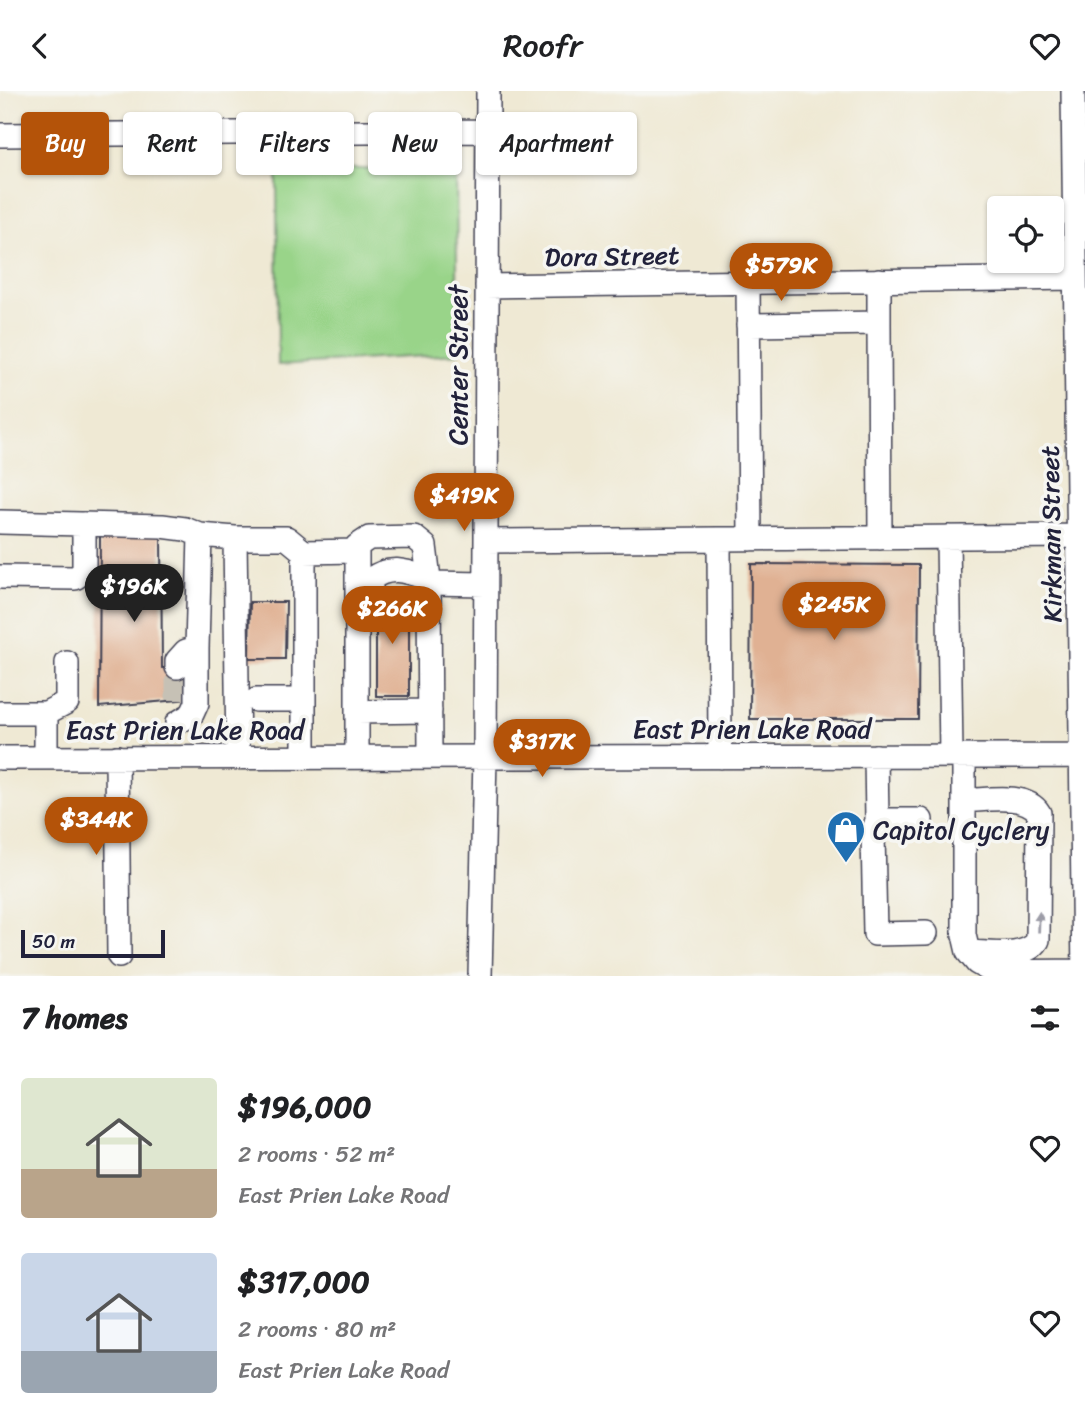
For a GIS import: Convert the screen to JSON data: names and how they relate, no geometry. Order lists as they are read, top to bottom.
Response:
{
  "streets": {
    "street": [
      "Dora Street",
      "Center Street",
      "Kirkman Street",
      "East Prien Lake Road"
    ]
  },
  "crossings": [
    ["Dora Street", "Center Street"],
    ["Dora Street", "Kirkman Street"],
    ["Center Street", "East Prien Lake Road"],
    ["Kirkman Street", "East Prien Lake Road"]
  ],
  "places": {
    "shop": ["Capitol Cyclery"]
  },
  "scale_bar": "50 m",
  "page": {
    "header": "Roofr",
    "chip": [
      "Buy",
      "Rent",
      "Filters",
      "New",
      "Apartment"
    ],
    "price": [
      "$579K",
      "$419K",
      "$196K",
      "$245K",
      "$266K",
      "$317K",
      "$344K"
    ],
    "scale": "50 m",
    "heading": "7 homes",
    "list": [
      {
        "name": "$196,000",
        "note": "2 rooms · 52 m² · East Prien Lake Road"
      },
      {
        "name": "$317,000",
        "note": "2 rooms · 80 m² · East Prien Lake Road"
      }
    ]
  }
}
